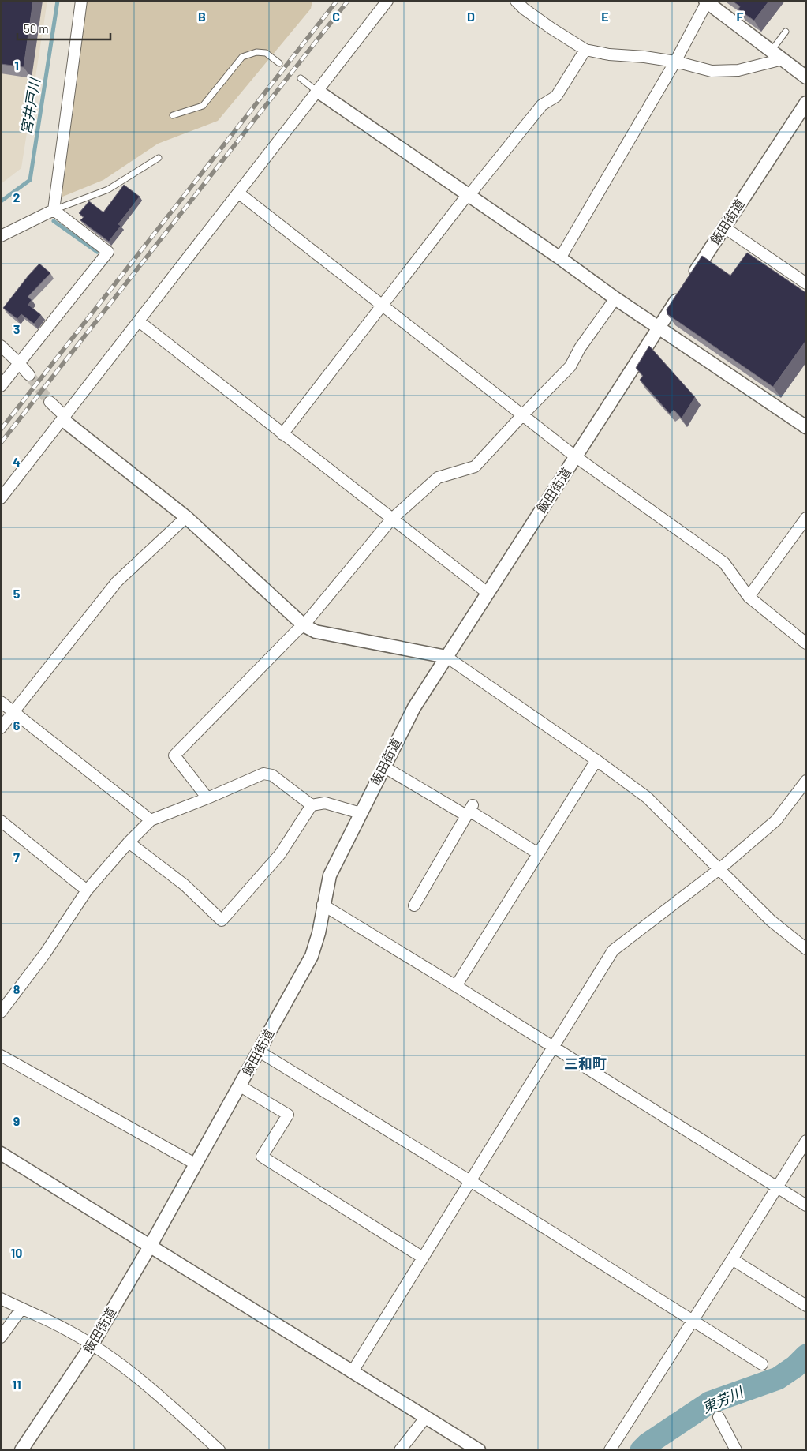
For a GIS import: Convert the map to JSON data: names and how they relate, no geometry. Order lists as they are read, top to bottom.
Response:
{
  "streets": {
    "street": ["飯田街道"]
  },
  "districts": ["三和町"],
  "water": ["宮井戸川", "東芳川"],
  "scale_bar": "50 m",
  "grid": {
    "columns": [
      "B",
      "C",
      "D",
      "E",
      "F"
    ],
    "rows": [
      "1",
      "2",
      "3",
      "4",
      "5",
      "6",
      "7",
      "8",
      "9",
      "10",
      "11"
    ]
  }
}
